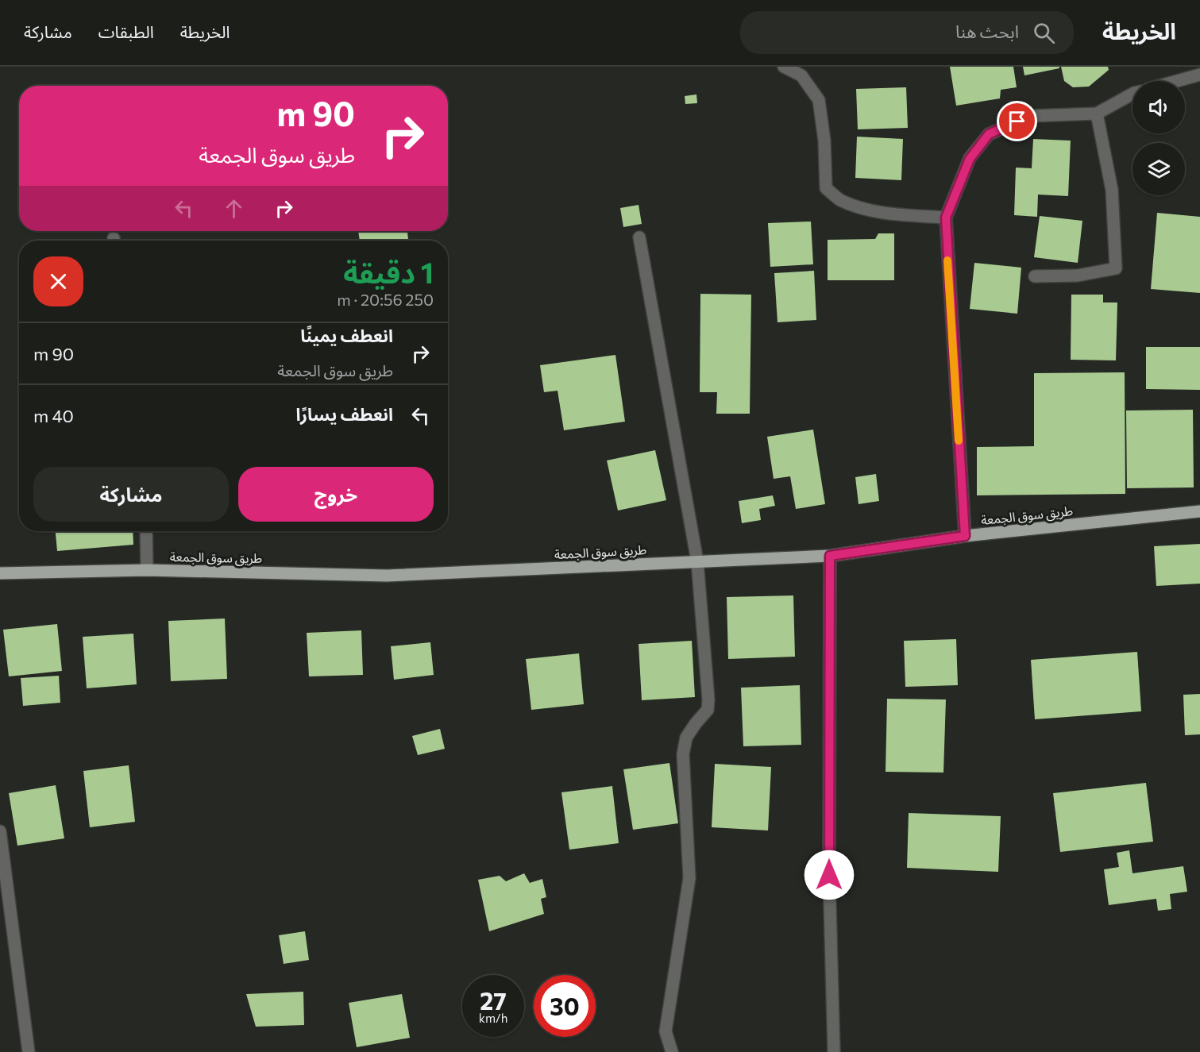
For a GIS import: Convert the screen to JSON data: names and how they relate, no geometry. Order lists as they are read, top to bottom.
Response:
{
  "streets": {
    "main road": ["طريق سوق الجمعة"]
  },
  "page": {
    "header": "الخريطة",
    "search": "ابحث هنا",
    "nav": ["الخريطة", "الطبقات", "مشاركة"],
    "turn": ["90 m", "طريق سوق الجمعة"],
    "heading": ["1 دقيقة", "250 m · 20:56"],
    "list": [
      {
        "name": "انعطف يمينًا",
        "note": "طريق سوق الجمعة",
        "value": "90 m"
      },
      {
        "name": "انعطف يسارًا",
        "value": "40 m"
      }
    ],
    "buttons": ["خروج", "مشاركة"],
    "speed": "27 km/h",
    "limit": "30"
  }
}
